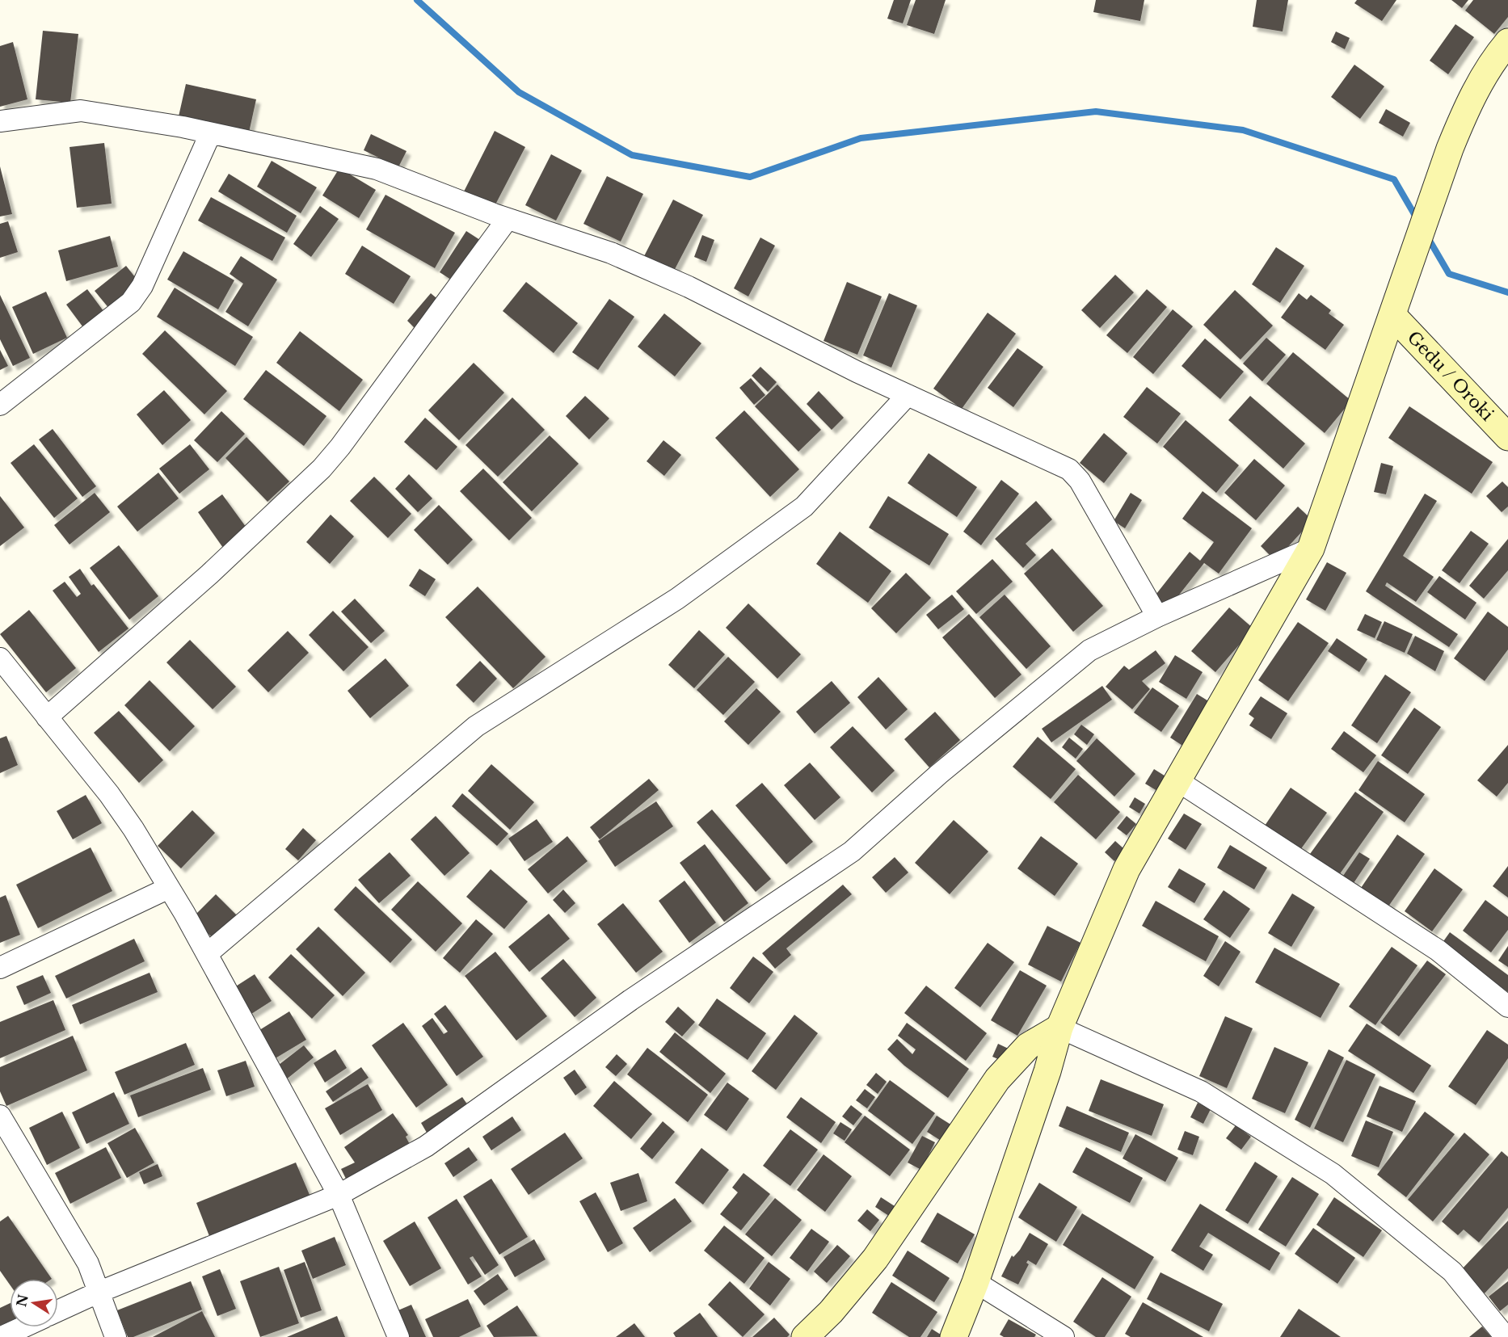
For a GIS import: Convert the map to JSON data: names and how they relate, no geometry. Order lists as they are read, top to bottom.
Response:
{
  "streets": {
    "street": ["Gedu / Oroki"]
  },
  "north": "left"
}
